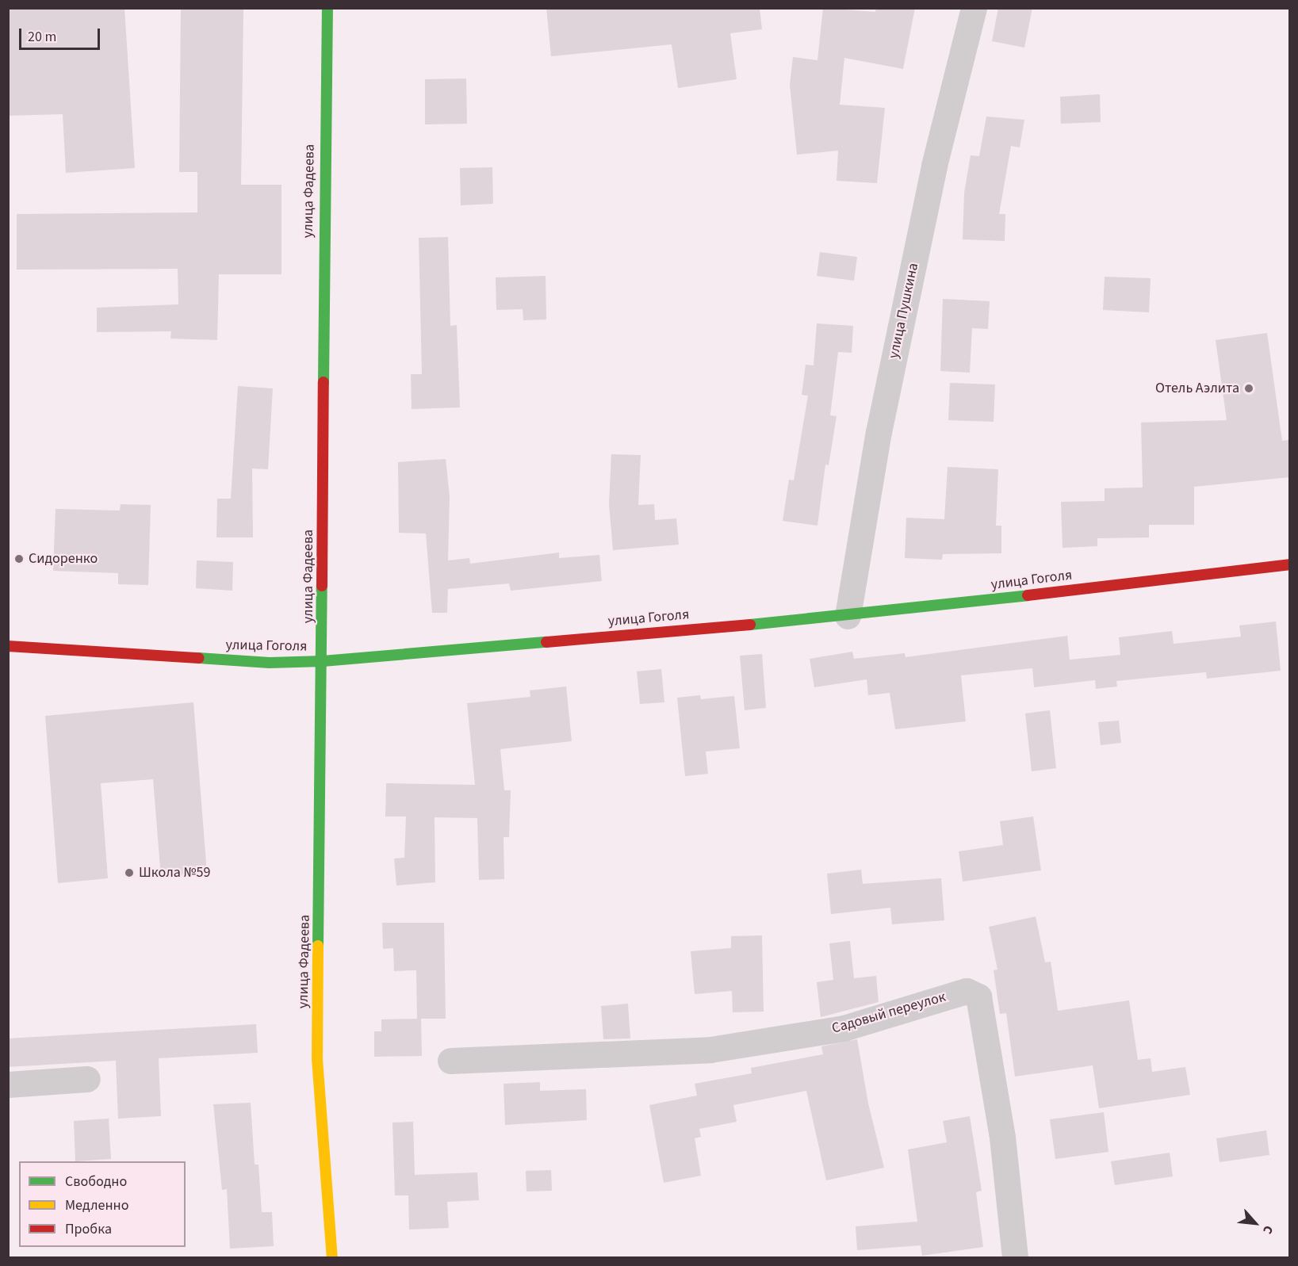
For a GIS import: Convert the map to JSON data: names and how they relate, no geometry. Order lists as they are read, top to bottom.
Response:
{
  "streets": {
    "main road": ["улица Фадеева", "улица Гоголя"],
    "street": ["улица Пушкина", "Садовый переулок"]
  },
  "crossings": [
    ["улица Фадеева", "улица Гоголя"],
    ["улица Пушкина", "улица Гоголя"]
  ],
  "places": ["Отель Аэлита", "Сидоренко", "Школа №59"],
  "legend": ["Свободно", "Медленно", "Пробка"],
  "scale_bar": "20 m",
  "north": "bottom right"
}
